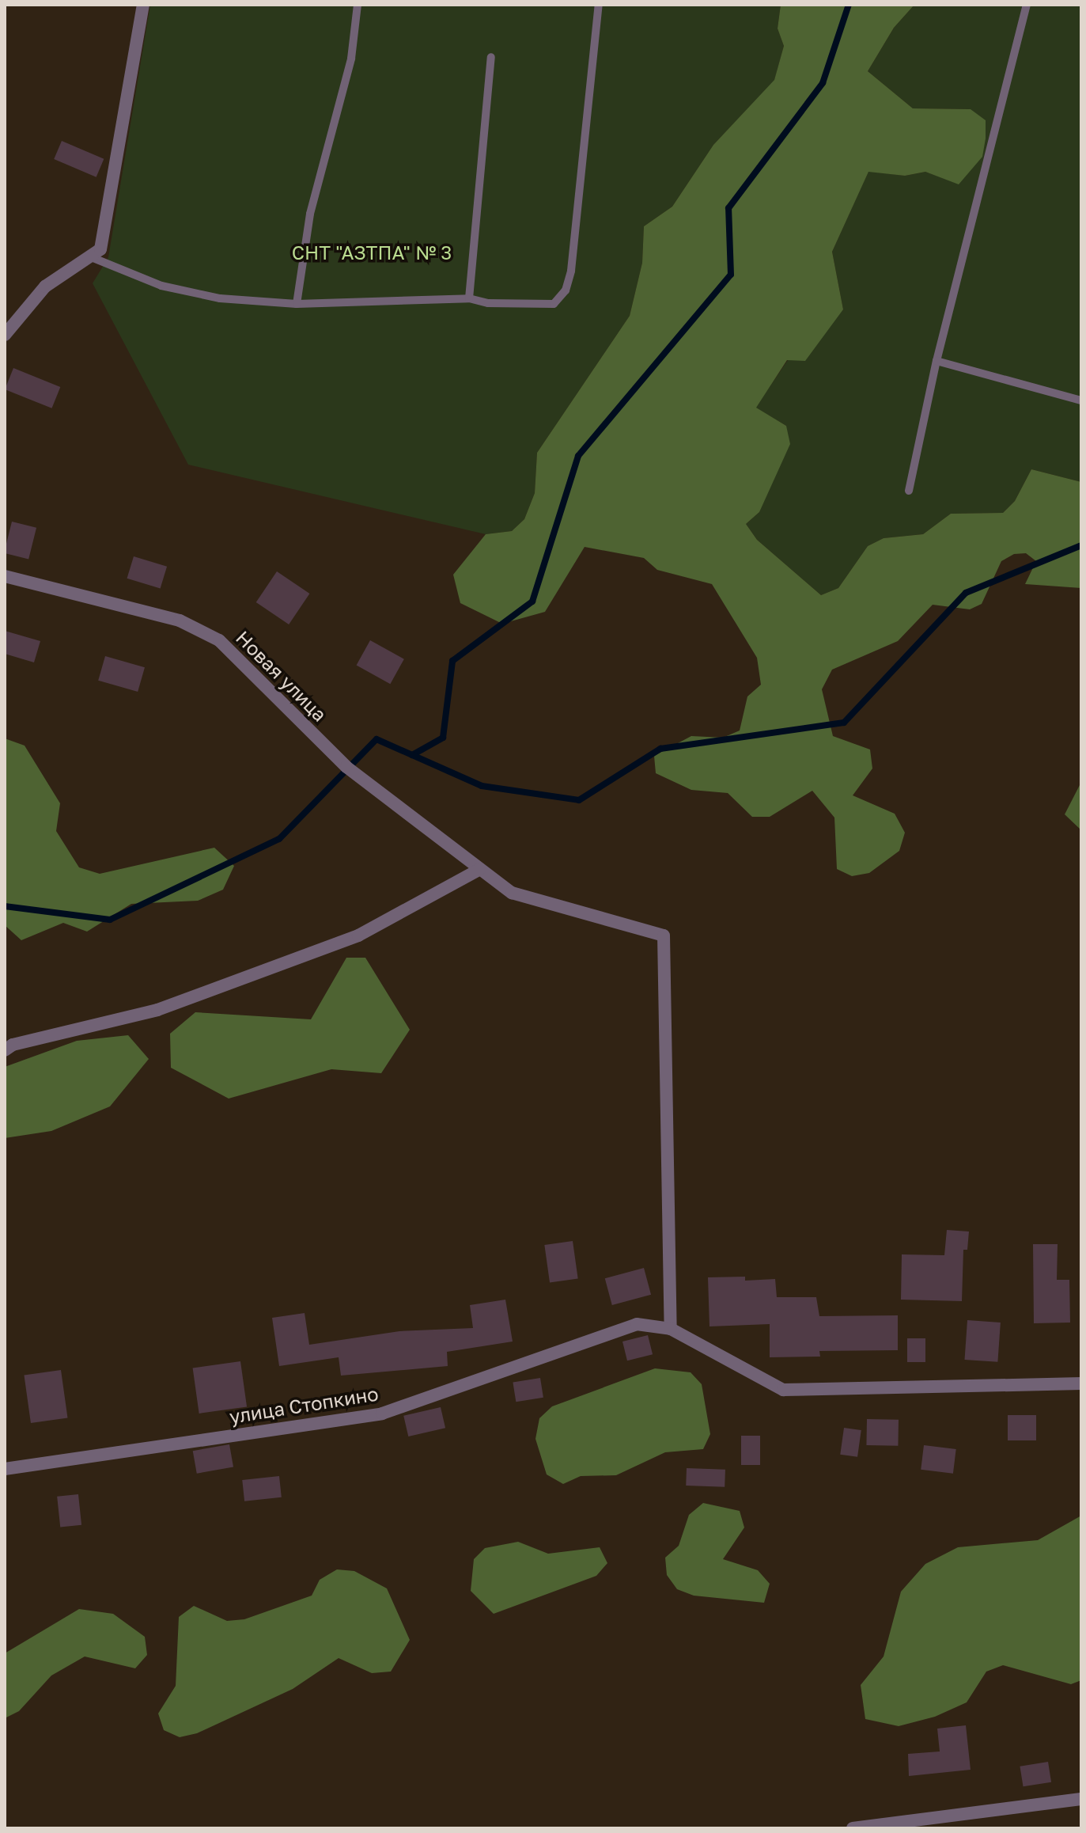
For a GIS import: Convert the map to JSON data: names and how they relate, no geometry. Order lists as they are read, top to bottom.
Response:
{
  "streets": {
    "street": ["Новая улица", "улица Стопкино"]
  },
  "crossings": [
    ["Новая улица", "улица Стопкино"]
  ],
  "parks": ["СНТ \"АЗТПА\" № 3"]
}
